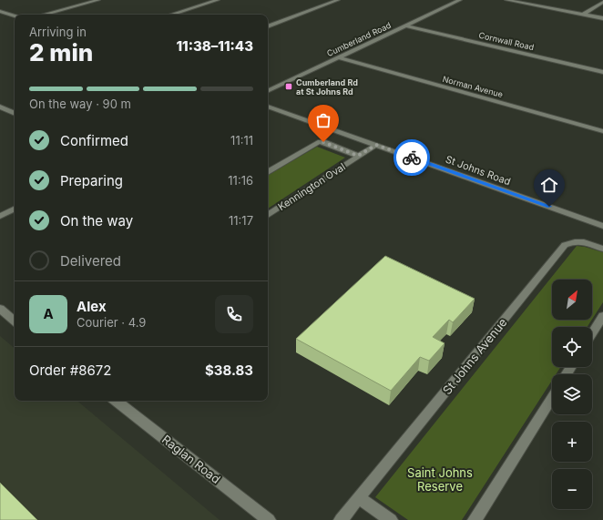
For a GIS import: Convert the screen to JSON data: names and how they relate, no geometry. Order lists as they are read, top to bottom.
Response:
{
  "streets": {
    "street": [
      "Cumberland Road",
      "Cornwall Road",
      "Norman Avenue",
      "St Johns Road",
      "Kennington Oval",
      "St Johns Avenue",
      "Raglan Road"
    ]
  },
  "crossings": [
    ["Cumberland Road", "Cornwall Road"],
    ["Cumberland Road", "Norman Avenue"],
    ["St Johns Road", "Kennington Oval"]
  ],
  "parks": ["Saint Johns Reserve"],
  "places": {
    "transit": ["Cumberland Rd at St Johns Rd"]
  },
  "north": "top right",
  "page": {
    "heading": ["2 min", "Arriving in", "11:38–11:43"],
    "panel": [
      "Alex",
      "Courier · 4.9",
      "Order #8672",
      "$38.83"
    ],
    "bar": "On the way · 90 m",
    "list": [
      ["Confirmed", "11:11"],
      ["Preparing", "11:16"],
      ["On the way", "11:17"],
      "Delivered"
    ],
    "map_buttons": ["+", "−"],
    "round": "A"
  }
}
